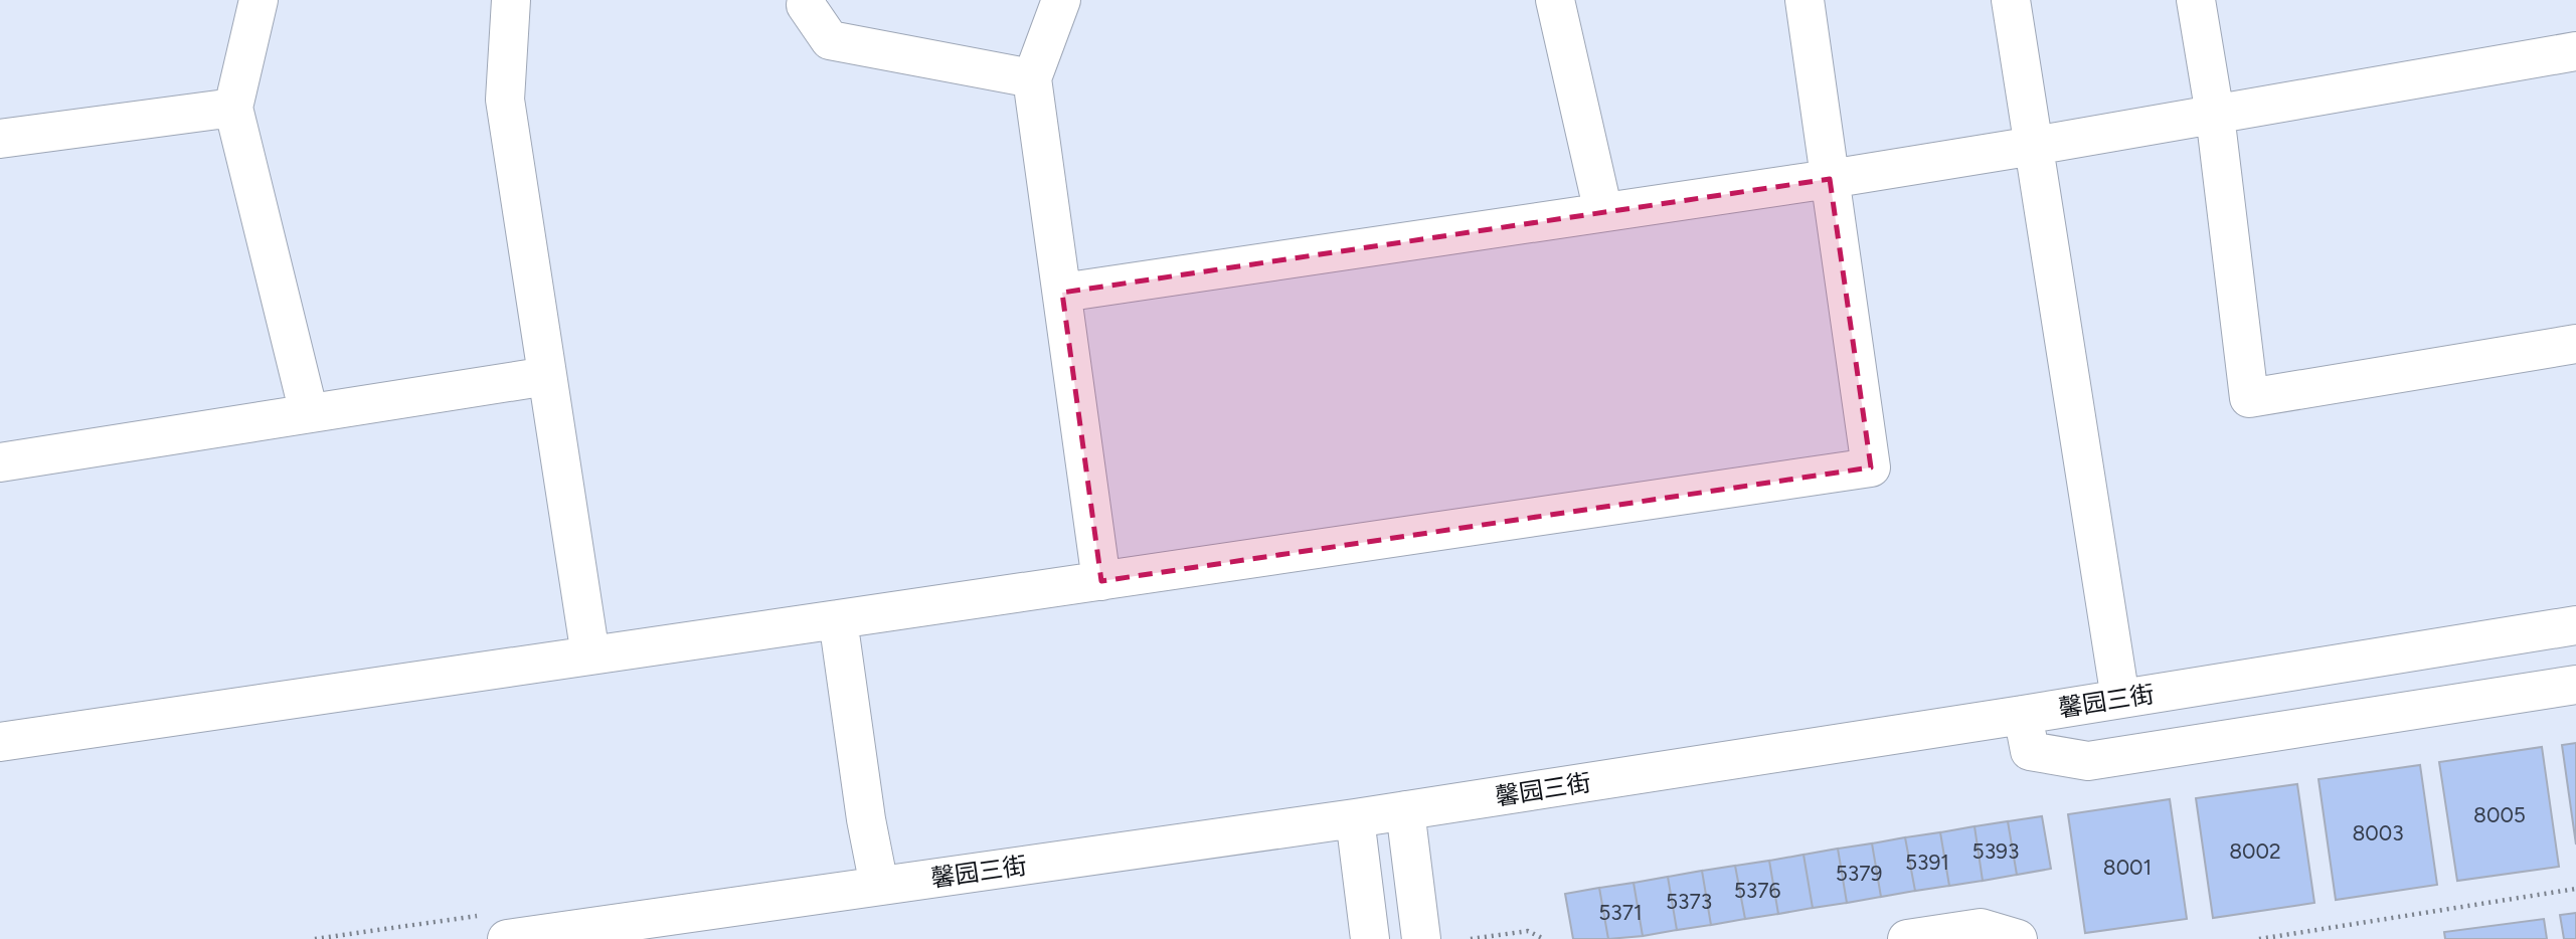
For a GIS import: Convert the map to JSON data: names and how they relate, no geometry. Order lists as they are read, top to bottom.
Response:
{
  "streets": {
    "street": ["馨园三街"]
  },
  "house_numbers": [
    "8005",
    "8003",
    "5393",
    "8002",
    "5391",
    "8001",
    "5379",
    "5376",
    "5373",
    "5371"
  ]
}
